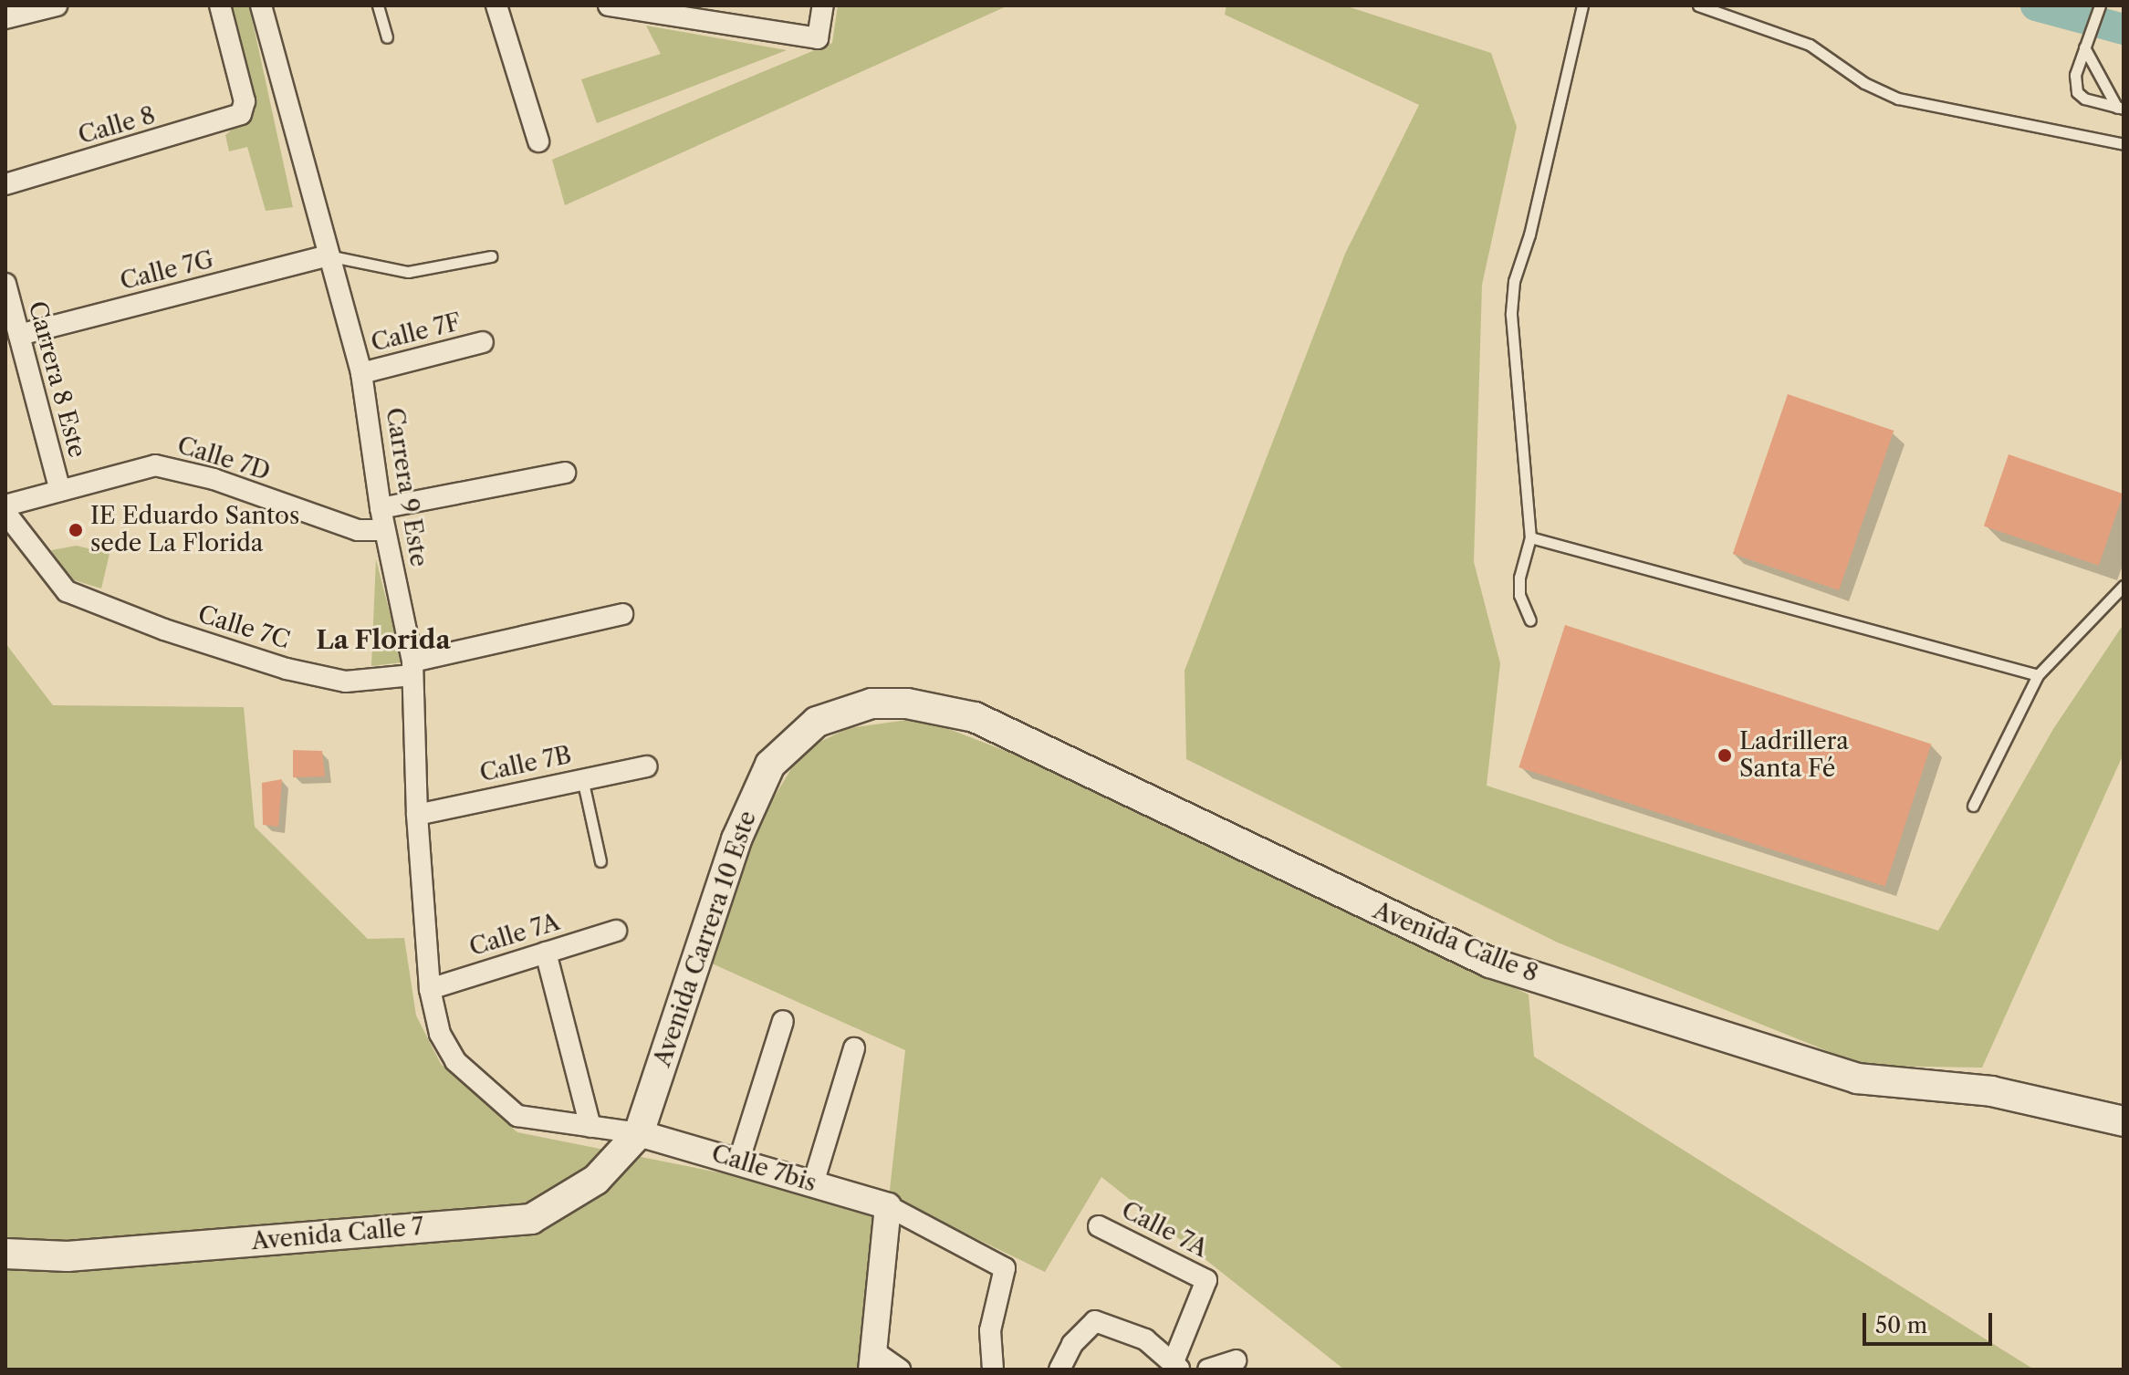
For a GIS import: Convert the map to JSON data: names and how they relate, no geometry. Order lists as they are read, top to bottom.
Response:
{
  "streets": {
    "main road": ["Avenida Carrera 10 Este", "Avenida Calle 8", "Avenida Calle 7"],
    "street": [
      "Calle 8",
      "Calle 7G",
      "Calle 7F",
      "Carrera 8 Este",
      "Calle 7D",
      "Carrera 9 Este",
      "Calle 7C",
      "Calle 7B",
      "Calle 7A",
      "Calle 7bis"
    ]
  },
  "crossings": [
    ["Calle 7G", "Carrera 8 Este"],
    ["Calle 7G", "Carrera 9 Este"],
    ["Calle 7F", "Carrera 9 Este"],
    ["Carrera 8 Este", "Calle 7D"],
    ["Calle 7D", "Carrera 9 Este"],
    ["Carrera 9 Este", "Calle 7C"],
    ["Carrera 9 Este", "Calle 7B"],
    ["Carrera 9 Este", "Calle 7A"],
    ["Avenida Carrera 10 Este", "Avenida Calle 8"],
    ["Avenida Carrera 10 Este", "Calle 7bis"],
    ["Avenida Carrera 10 Este", "Avenida Calle 7"],
    ["Calle 7bis", "Avenida Calle 7"]
  ],
  "districts": ["La Florida"],
  "places": ["IE Eduardo Santos sede La Florida", "Ladrillera Santa Fé"],
  "scale_bar": "50 m"
}
